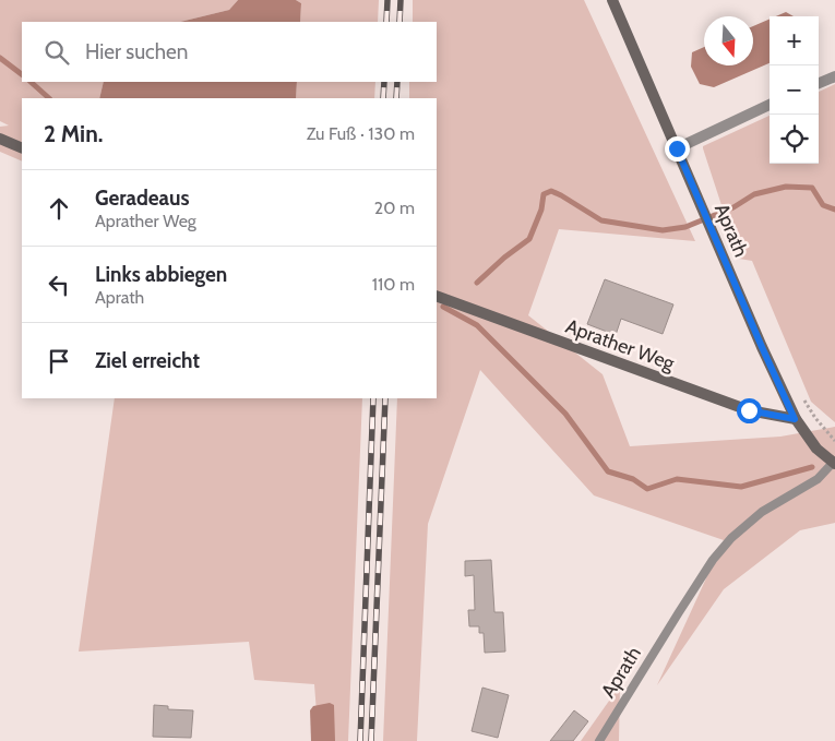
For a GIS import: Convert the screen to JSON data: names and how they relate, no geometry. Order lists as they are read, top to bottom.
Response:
{
  "streets": {
    "main road": ["Aprath", "Aprather Weg"]
  },
  "crossings": [
    ["Aprath", "Aprather Weg"]
  ],
  "north": "bottom",
  "page": {
    "map_buttons": ["+", "−"],
    "search": "Hier suchen",
    "heading": ["2 Min.", "Zu Fuß · 130 m"],
    "list": [
      ["Geradeaus", "Aprather Weg", "20 m"],
      ["Links abbiegen", "Aprath", "110 m"],
      "Ziel erreicht"
    ]
  }
}
